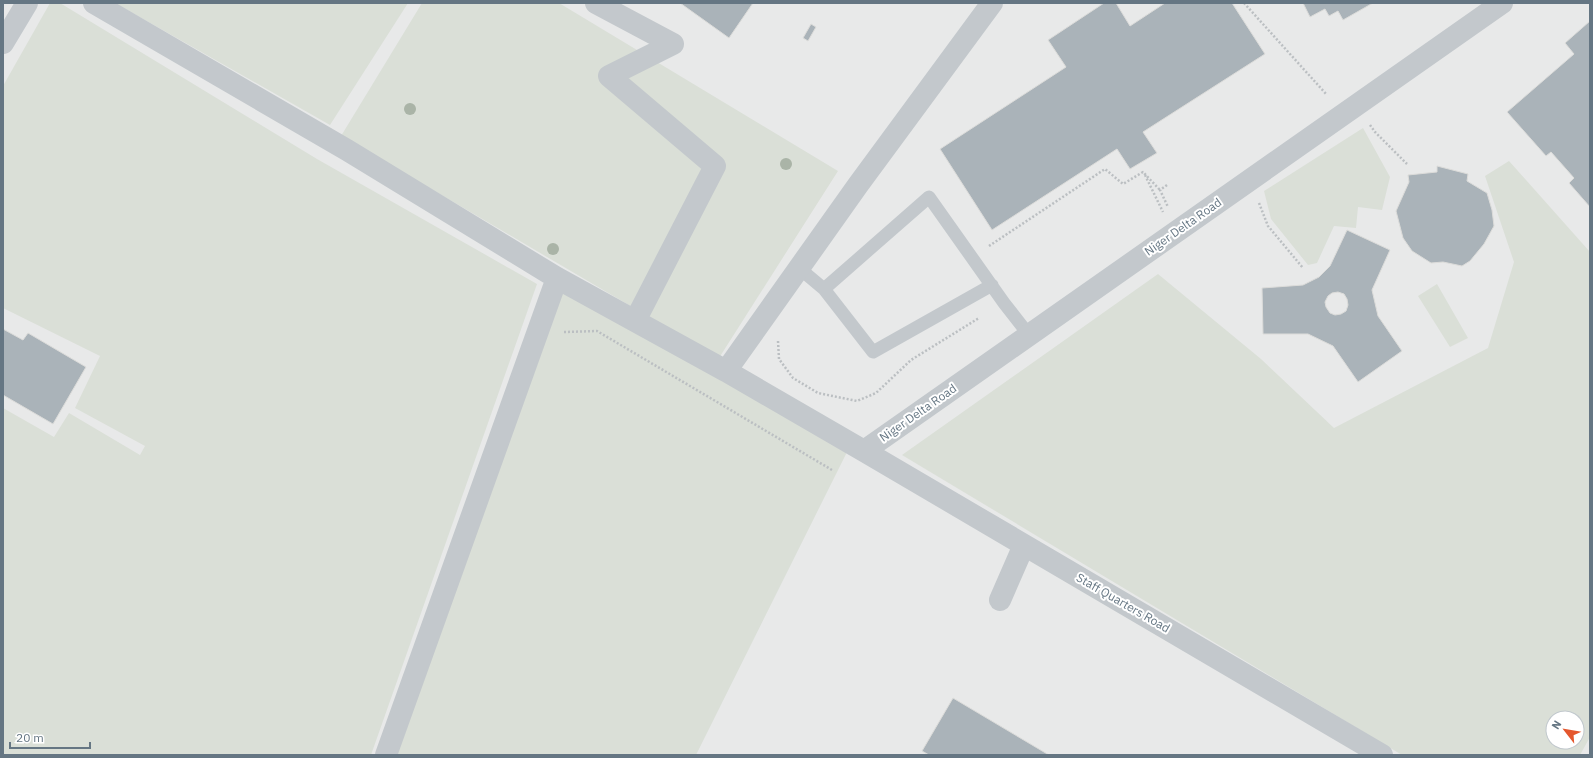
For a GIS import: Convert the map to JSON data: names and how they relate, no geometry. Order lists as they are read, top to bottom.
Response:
{
  "streets": {
    "street": ["Niger Delta Road", "Staff Quarters Road"]
  },
  "crossings": [
    ["Niger Delta Road", "Staff Quarters Road"]
  ],
  "scale_bar": "20 m",
  "north": "top left"
}
